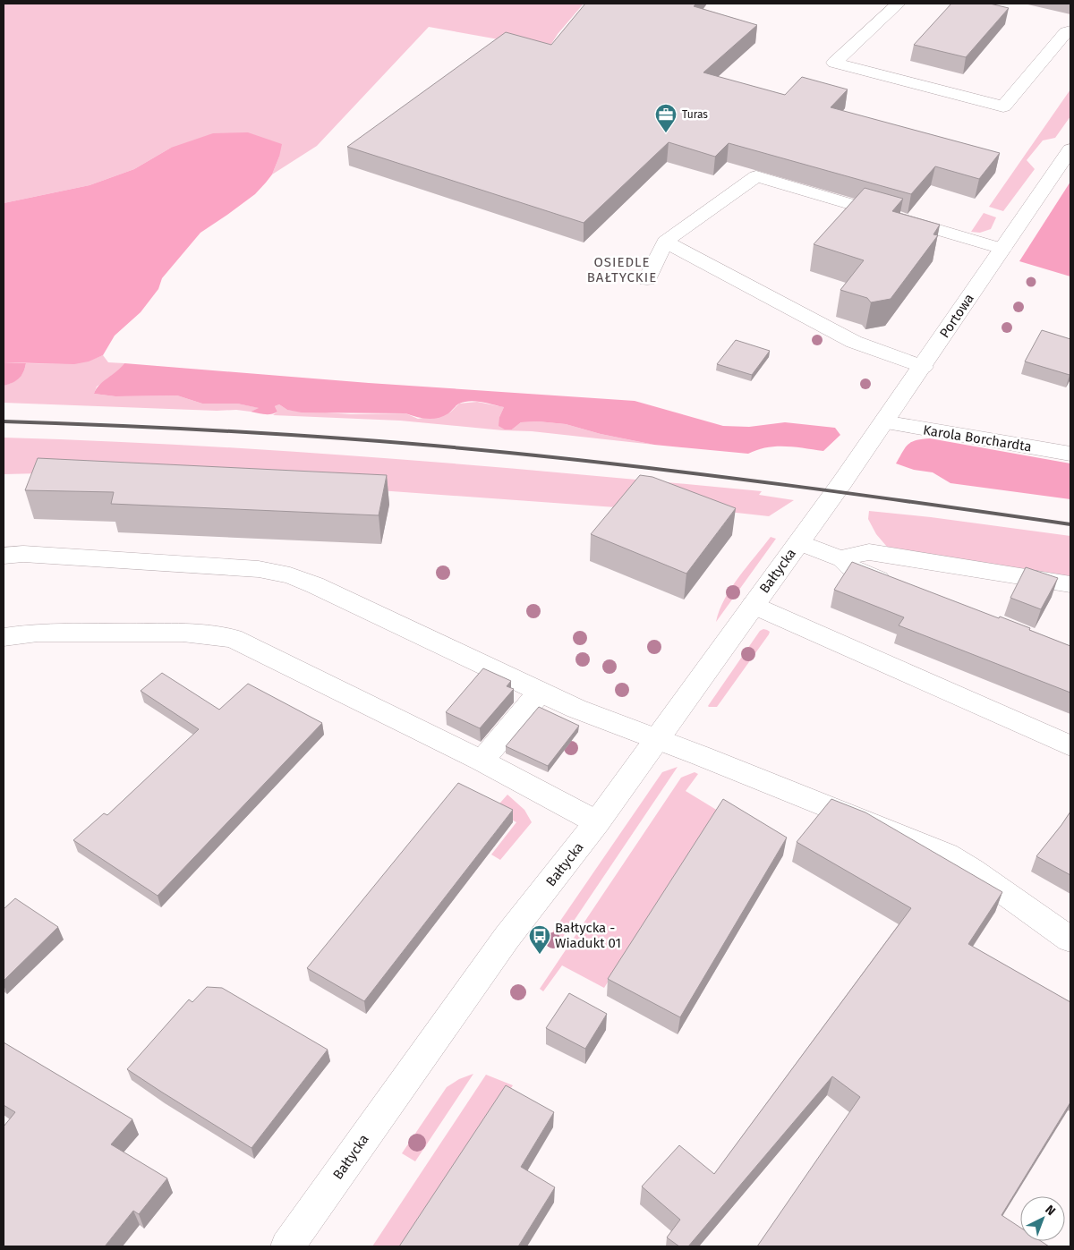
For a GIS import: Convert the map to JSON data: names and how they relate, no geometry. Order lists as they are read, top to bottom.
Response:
{
  "streets": {
    "main road": ["Portowa", "Karola Borchardta", "Bałtycka"]
  },
  "crossings": [
    ["Portowa", "Karola Borchardta"],
    ["Portowa", "Bałtycka"]
  ],
  "districts": ["OSIEDLE BAŁTYCKIE"],
  "places": {
    "office": ["Turas"],
    "bus stop": ["Bałtycka - Wiadukt 01"]
  },
  "north": "top right"
}
